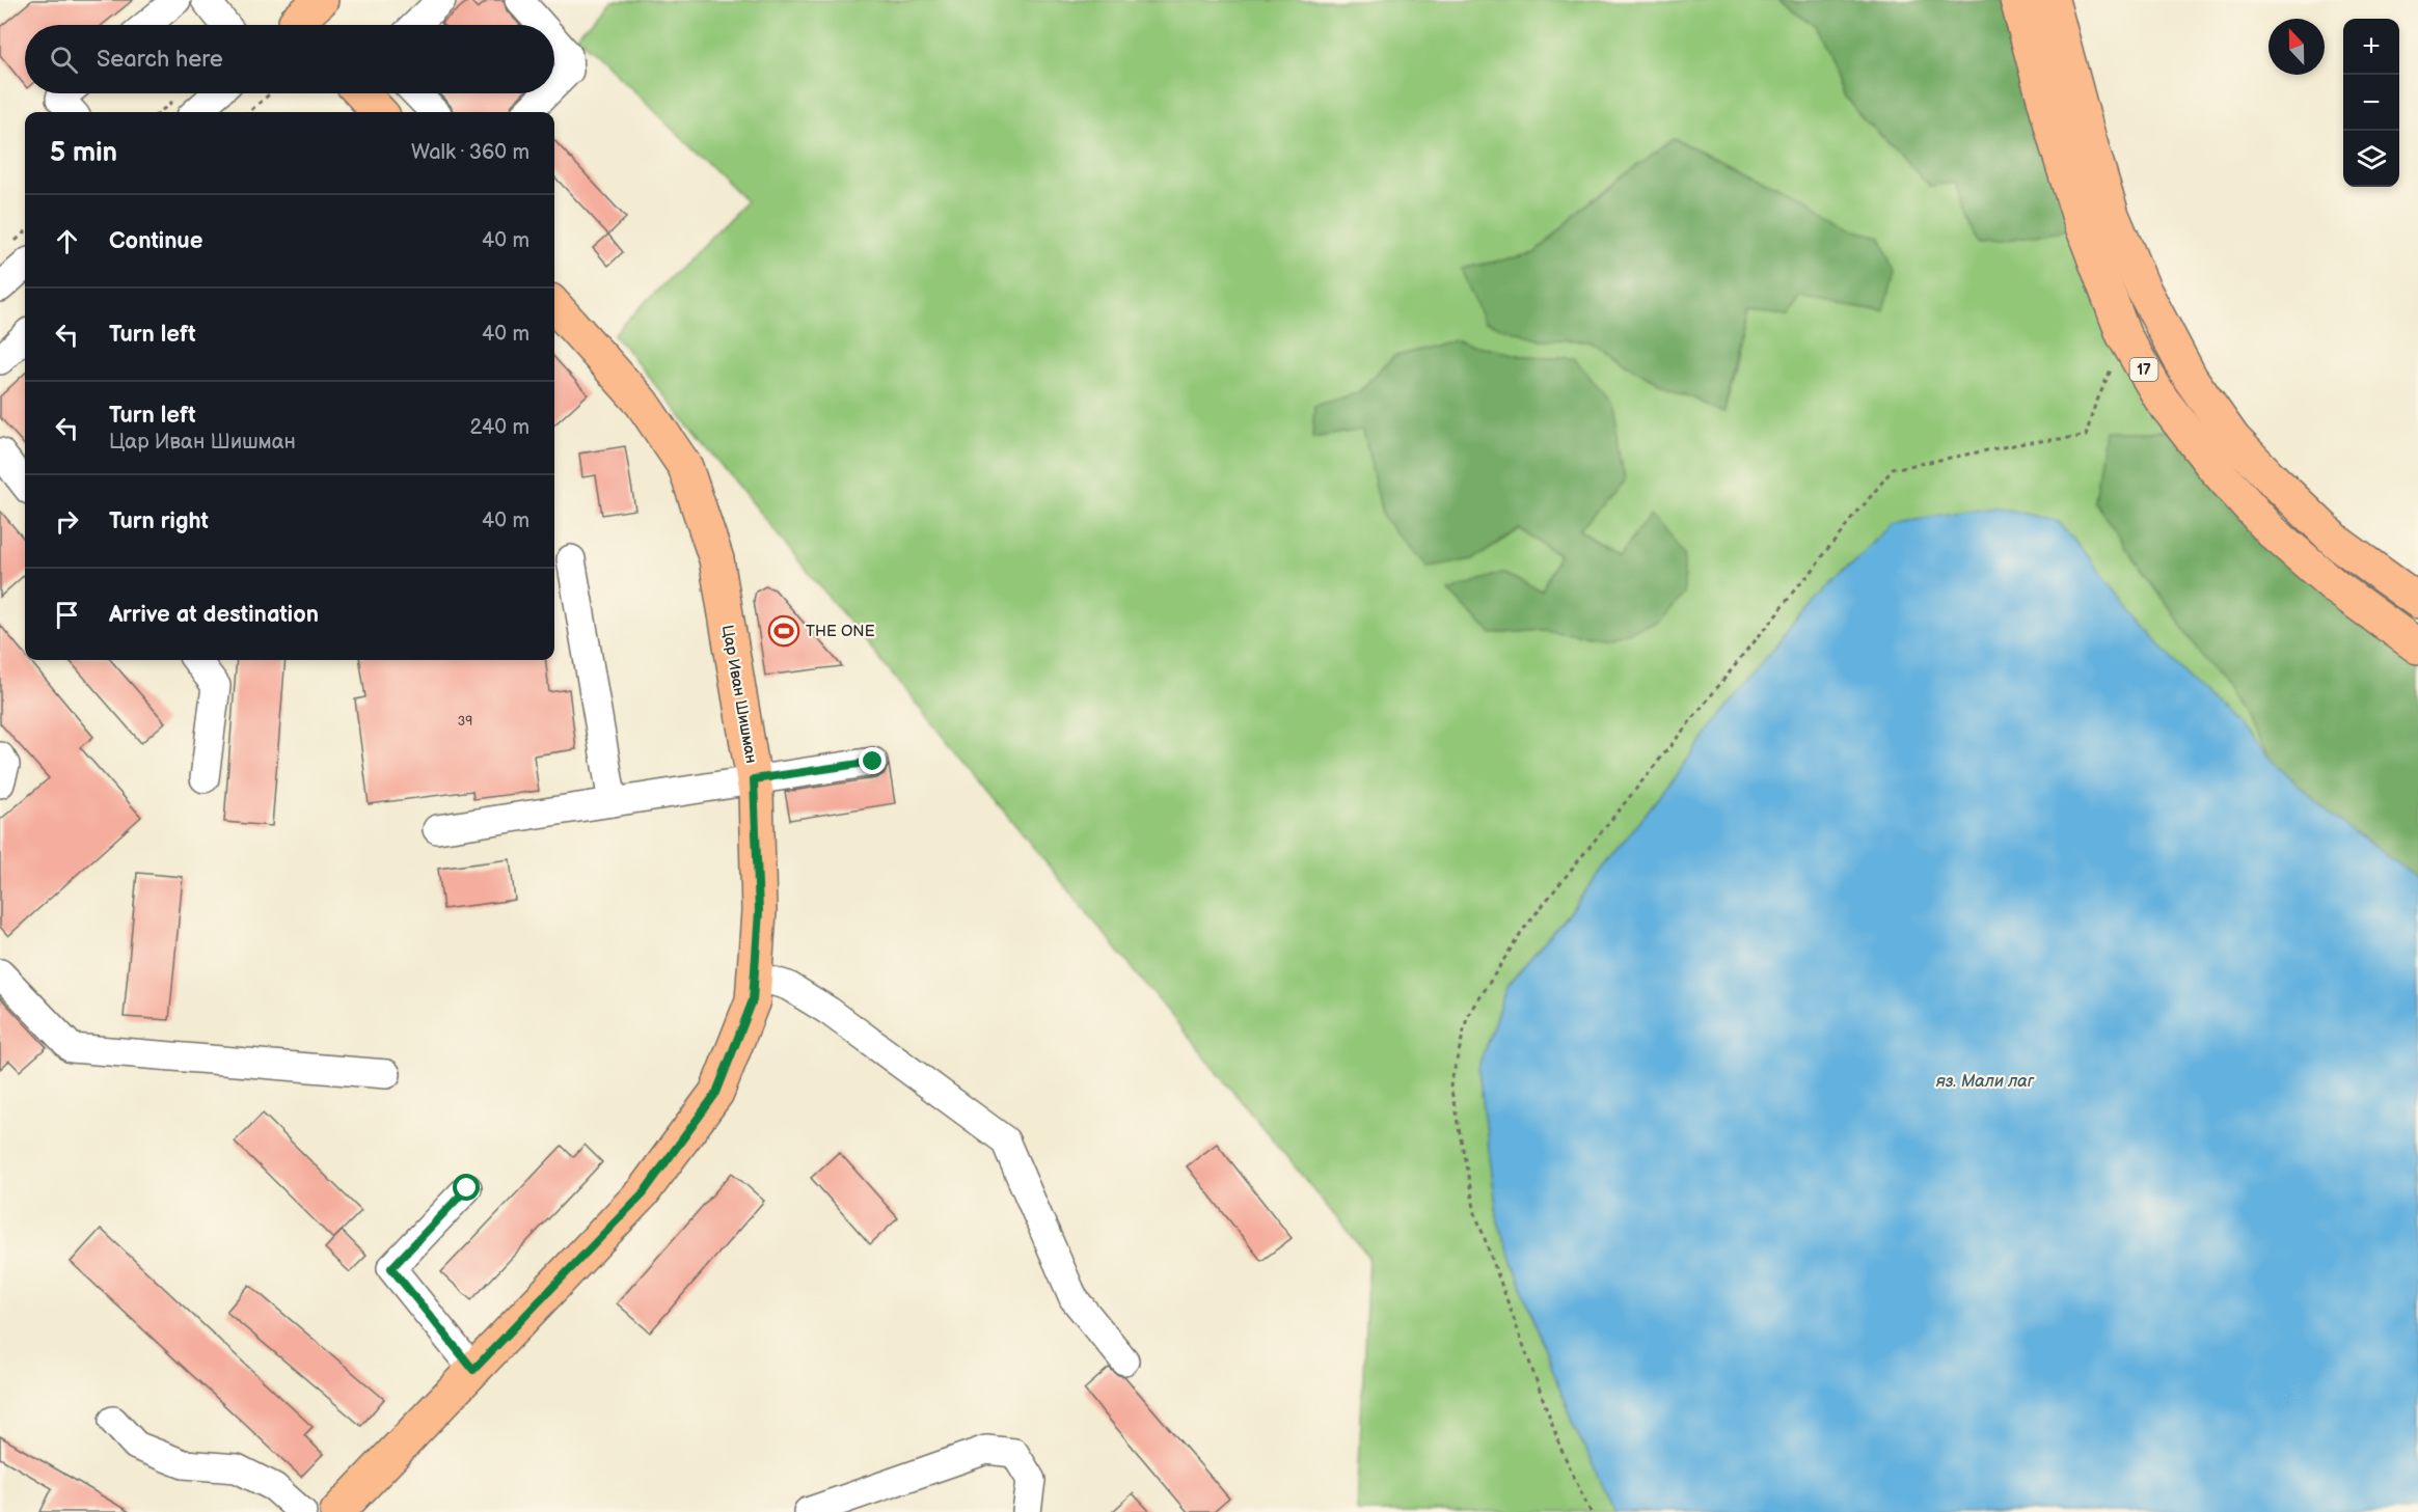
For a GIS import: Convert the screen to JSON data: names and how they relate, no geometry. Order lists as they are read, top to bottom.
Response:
{
  "streets": {
    "main road": ["17", "Цар Иван Шишман"]
  },
  "water": ["яз. Мали лаг"],
  "places": {
    "sports": ["THE ONE"]
  },
  "house_numbers": ["39"],
  "north": "top",
  "page": {
    "map_buttons": ["+", "−"],
    "search": "Search here",
    "heading": ["5 min", "Walk · 360 m"],
    "list": [
      ["Continue", "40 m"],
      ["Turn left", "40 m"],
      ["Turn left", "Цар Иван Шишман", "240 m"],
      ["Turn right", "40 m"],
      "Arrive at destination"
    ]
  }
}
